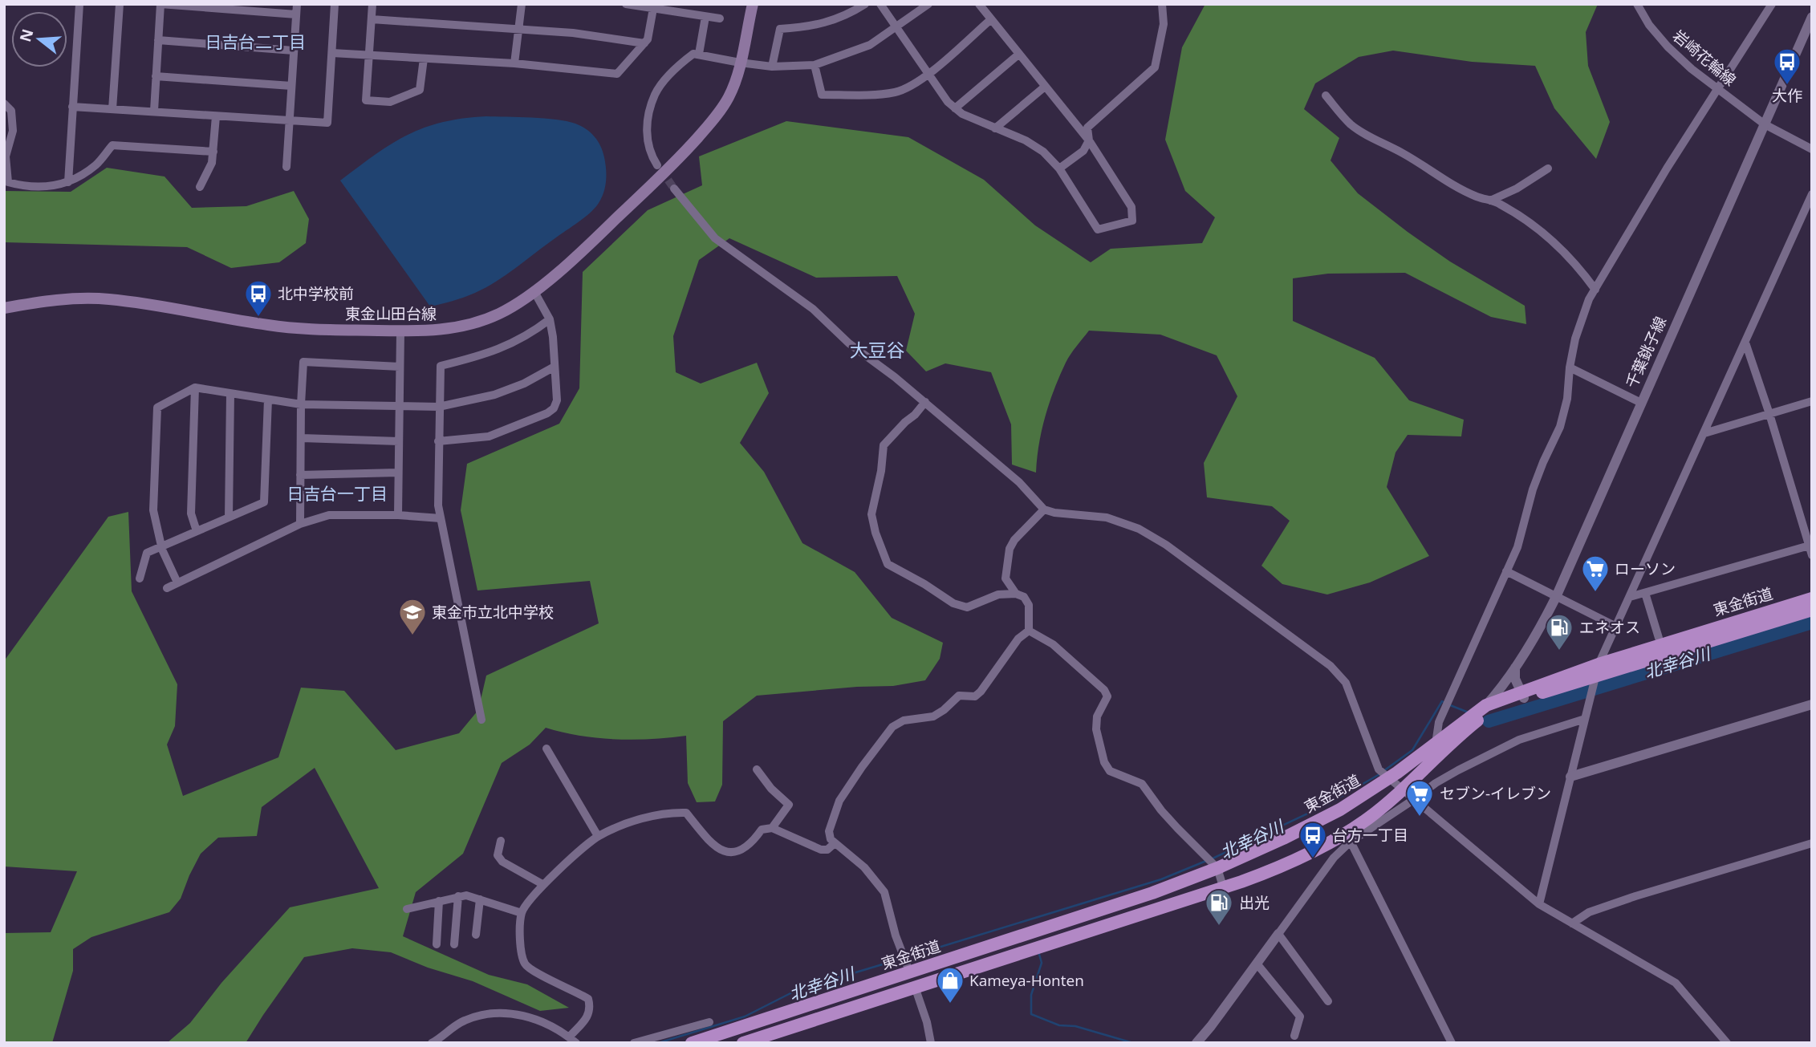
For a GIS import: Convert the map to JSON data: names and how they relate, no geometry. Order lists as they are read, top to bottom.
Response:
{
  "streets": {
    "highway": ["東金街道"],
    "main road": ["東金山田台線"],
    "street": ["岩崎花輪線", "千葉銚子線"]
  },
  "crossings": [
    ["岩崎花輪線", "千葉銚子線"],
    ["千葉銚子線", "東金街道"]
  ],
  "districts": ["日吉台二丁目", "大豆谷", "日吉台一丁目"],
  "water": ["北幸谷川"],
  "places": {
    "bus stop": ["大作", "北中学校前", "台方一丁目"],
    "supermarket": ["ローソン", "セブン-イレブン"],
    "school or university": ["東金市立北中学校"],
    "fuel station": ["エネオス", "出光"],
    "shop": ["Kameya-Honten"]
  },
  "north": "left"
}
